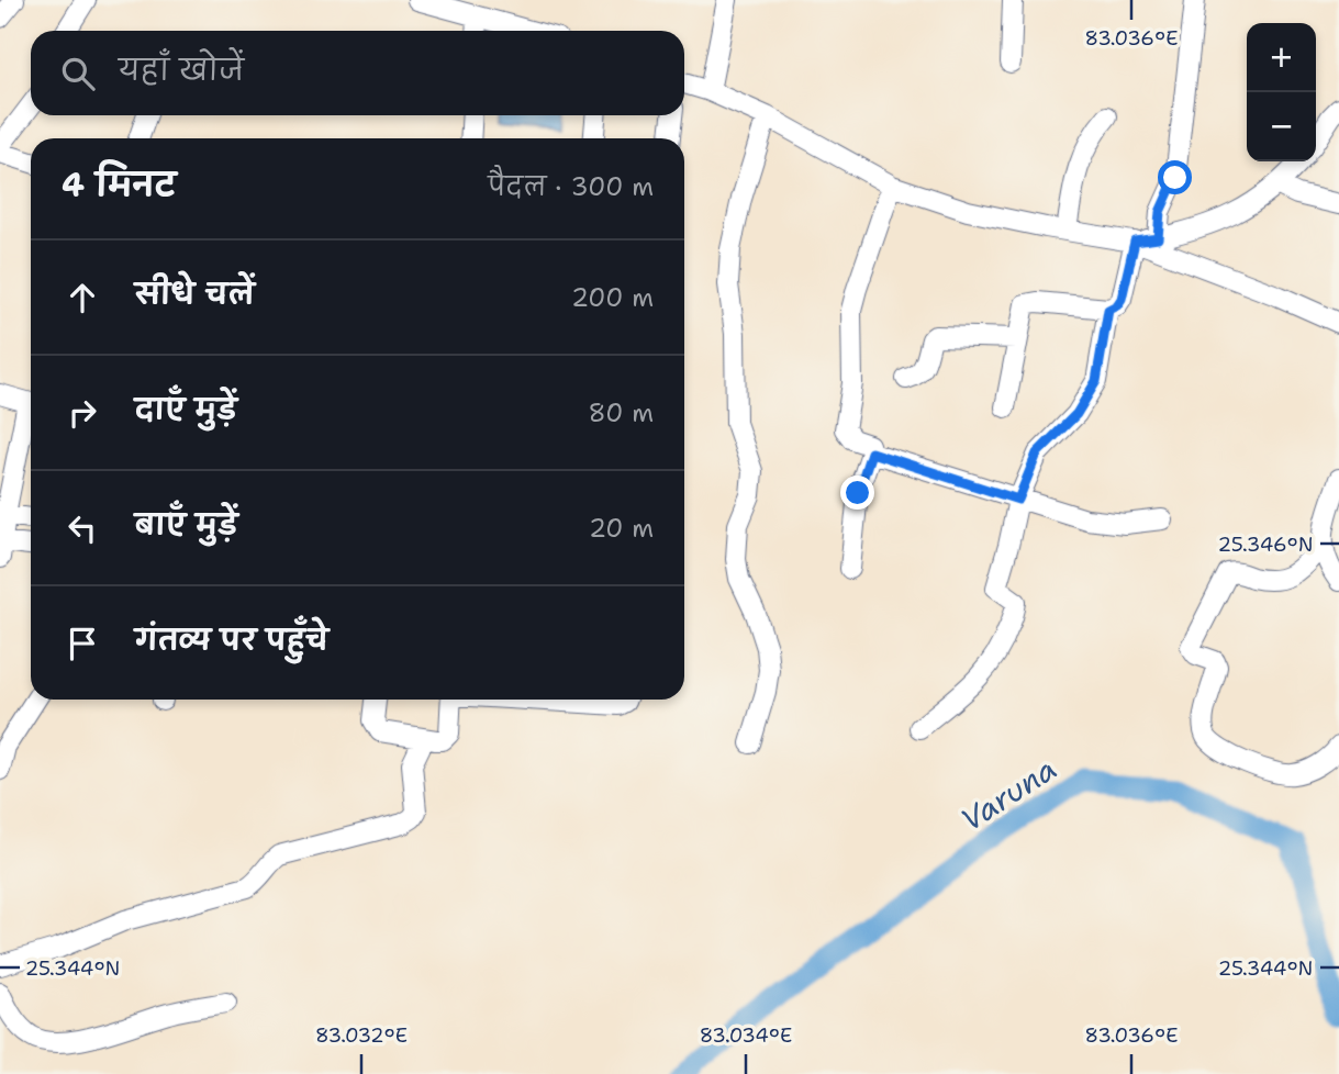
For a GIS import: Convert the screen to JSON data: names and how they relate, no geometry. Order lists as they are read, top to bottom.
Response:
{
  "water": ["Varuna"],
  "page": {
    "map_buttons": ["+", "−"],
    "search": "यहाँ खोजें",
    "heading": ["4 मिनट", "पैदल · 300 m"],
    "list": [
      ["सीधे चलें", "200 m"],
      ["दाएँ मुड़ें", "80 m"],
      ["बाएँ मुड़ें", "20 m"],
      "गंतव्य पर पहुँचे"
    ]
  },
  "coordinates": [
    "83.036°E",
    "25.346°N",
    "25.344°N",
    "83.032°E",
    "83.034°E"
  ]
}
